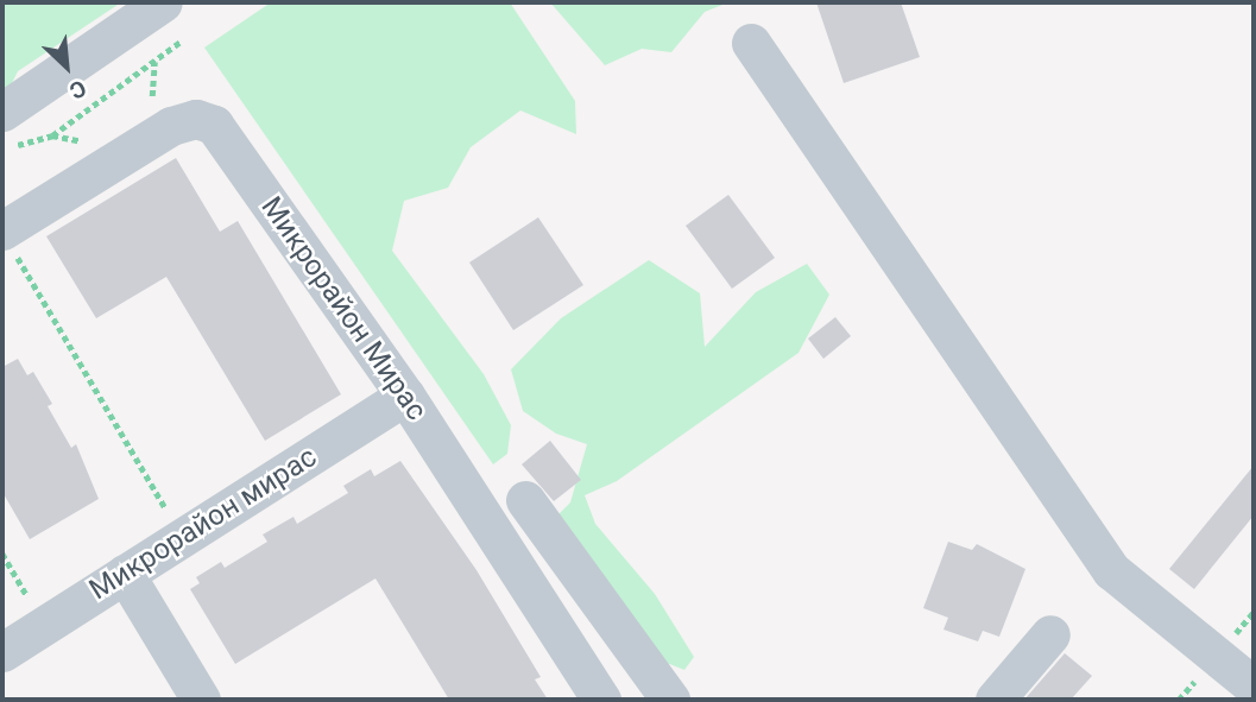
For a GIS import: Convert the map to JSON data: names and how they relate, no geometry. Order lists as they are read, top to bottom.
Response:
{
  "streets": {
    "street": ["Микрорайон Мирас", "Микрорайон мирас"]
  },
  "crossings": [
    ["Микрорайон Мирас", "Микрорайон мирас"]
  ],
  "north": "bottom right"
}
